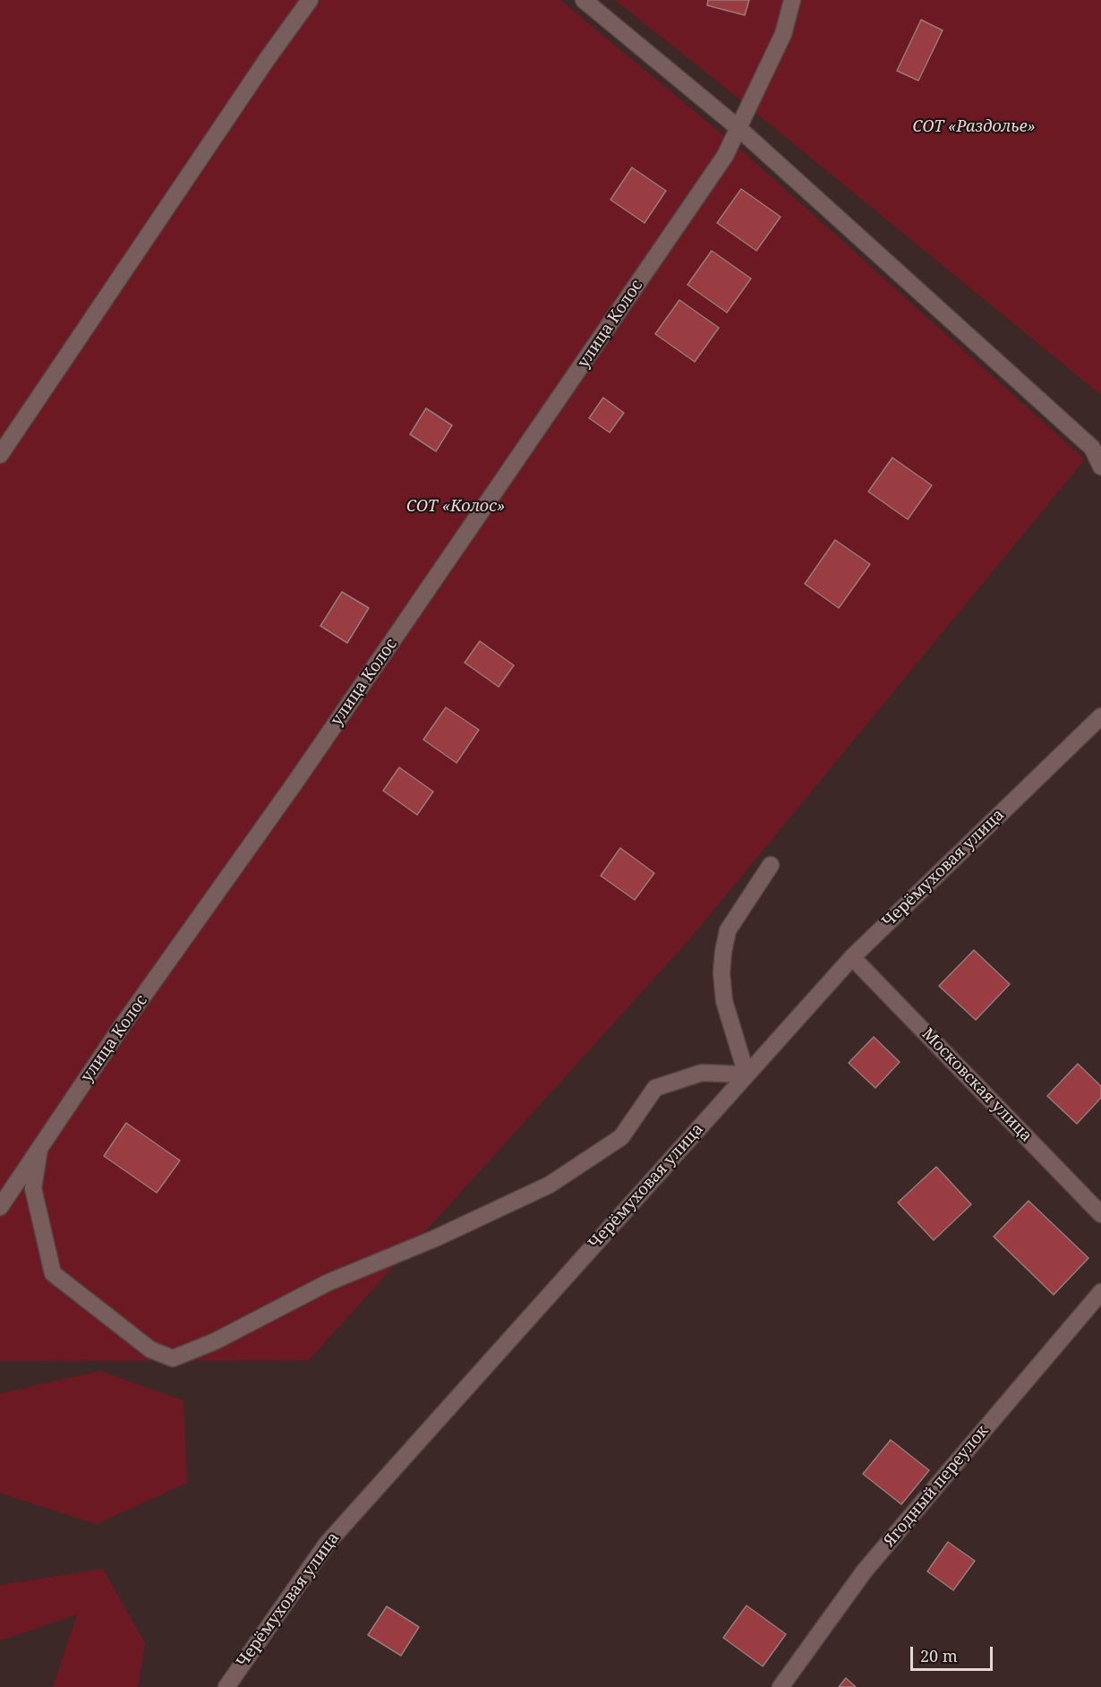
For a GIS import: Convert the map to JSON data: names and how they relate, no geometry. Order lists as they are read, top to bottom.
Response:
{
  "streets": {
    "street": [
      "улица Колос",
      "Черёмуховая улица",
      "Московская улица",
      "Ягодный переулок"
    ]
  },
  "crossings": [
    ["Черёмуховая улица", "Московская улица"]
  ],
  "parks": ["СОТ «Раздолье»", "СОТ «Колос»"],
  "scale_bar": "20 m"
}
